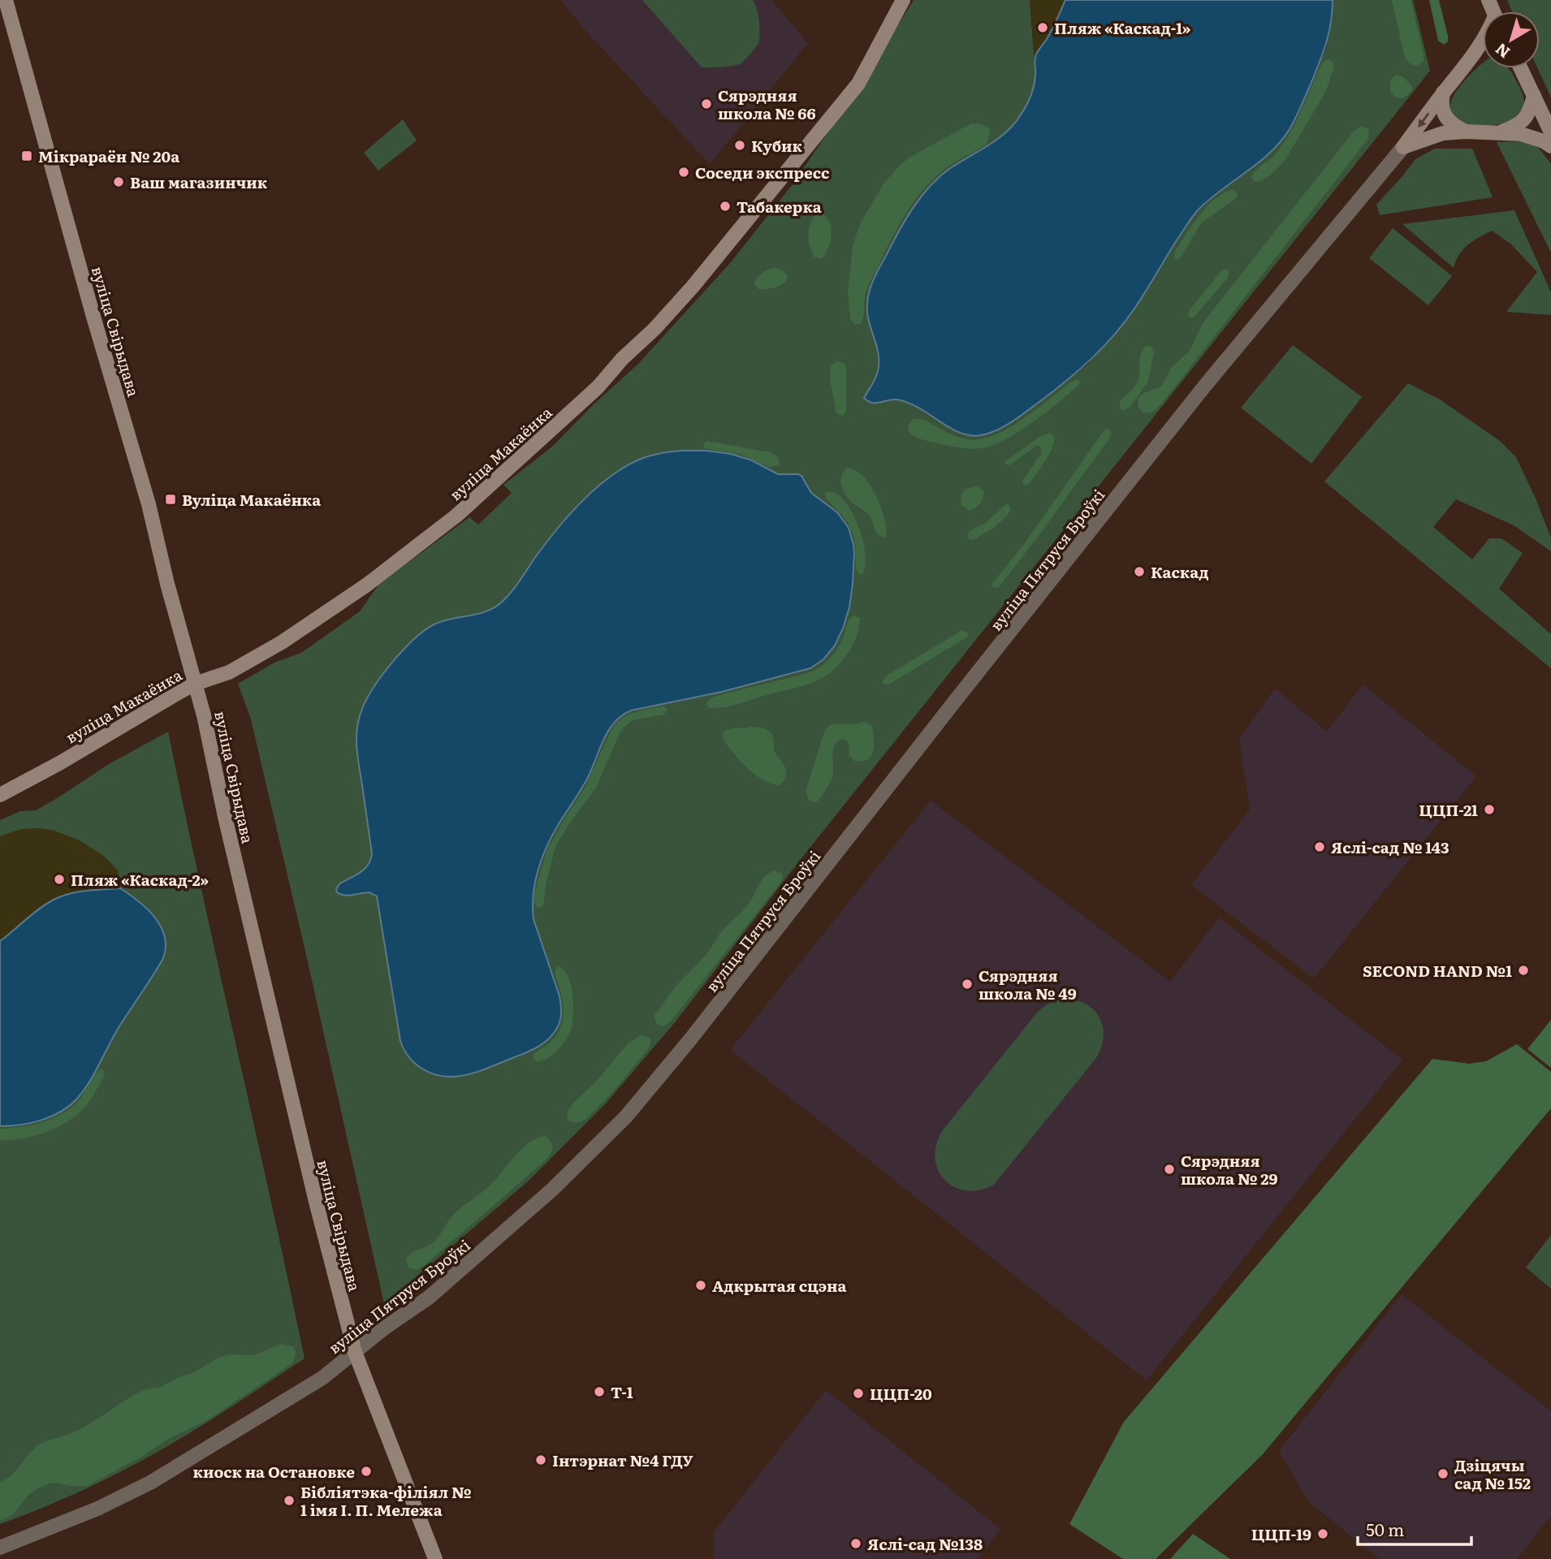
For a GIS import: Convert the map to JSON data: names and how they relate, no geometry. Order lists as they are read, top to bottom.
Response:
{
  "streets": {
    "street": ["вуліца Свірыдава", "вуліца Макаёнка", "вуліца Пятруся Броўкі"]
  },
  "crossings": [
    ["вуліца Свірыдава", "вуліца Макаёнка"],
    ["вуліца Свірыдава", "вуліца Пятруся Броўкі"]
  ],
  "places": {
    "other": [
      "Пляж «Каскад-1»",
      "Сярэдняя школа № 66",
      "Кубик",
      "Соседи экспресс",
      "Ваш магазинчик",
      "Табакерка",
      "Каскад",
      "ЦЦП-21",
      "Яслі-сад № 143",
      "Пляж «Каскад-2»",
      "SECOND HAND №1",
      "Сярэдняя школа № 49",
      "Сярэдняя школа № 29",
      "Адкрытая сцэна",
      "Т-1",
      "ЦЦП-20",
      "Інтэрнат №4 ГДУ",
      "киоск на Остановке",
      "Дзіцячы сад № 152",
      "Бібліятэка-філіял № 1 імя І. П. Мележа",
      "ЦЦП-19",
      "Яслі-сад №138"
    ],
    "transit": ["Мікрараён № 20а", "Вуліца Макаёнка"]
  },
  "scale_bar": "50 m",
  "north": "bottom left"
}
